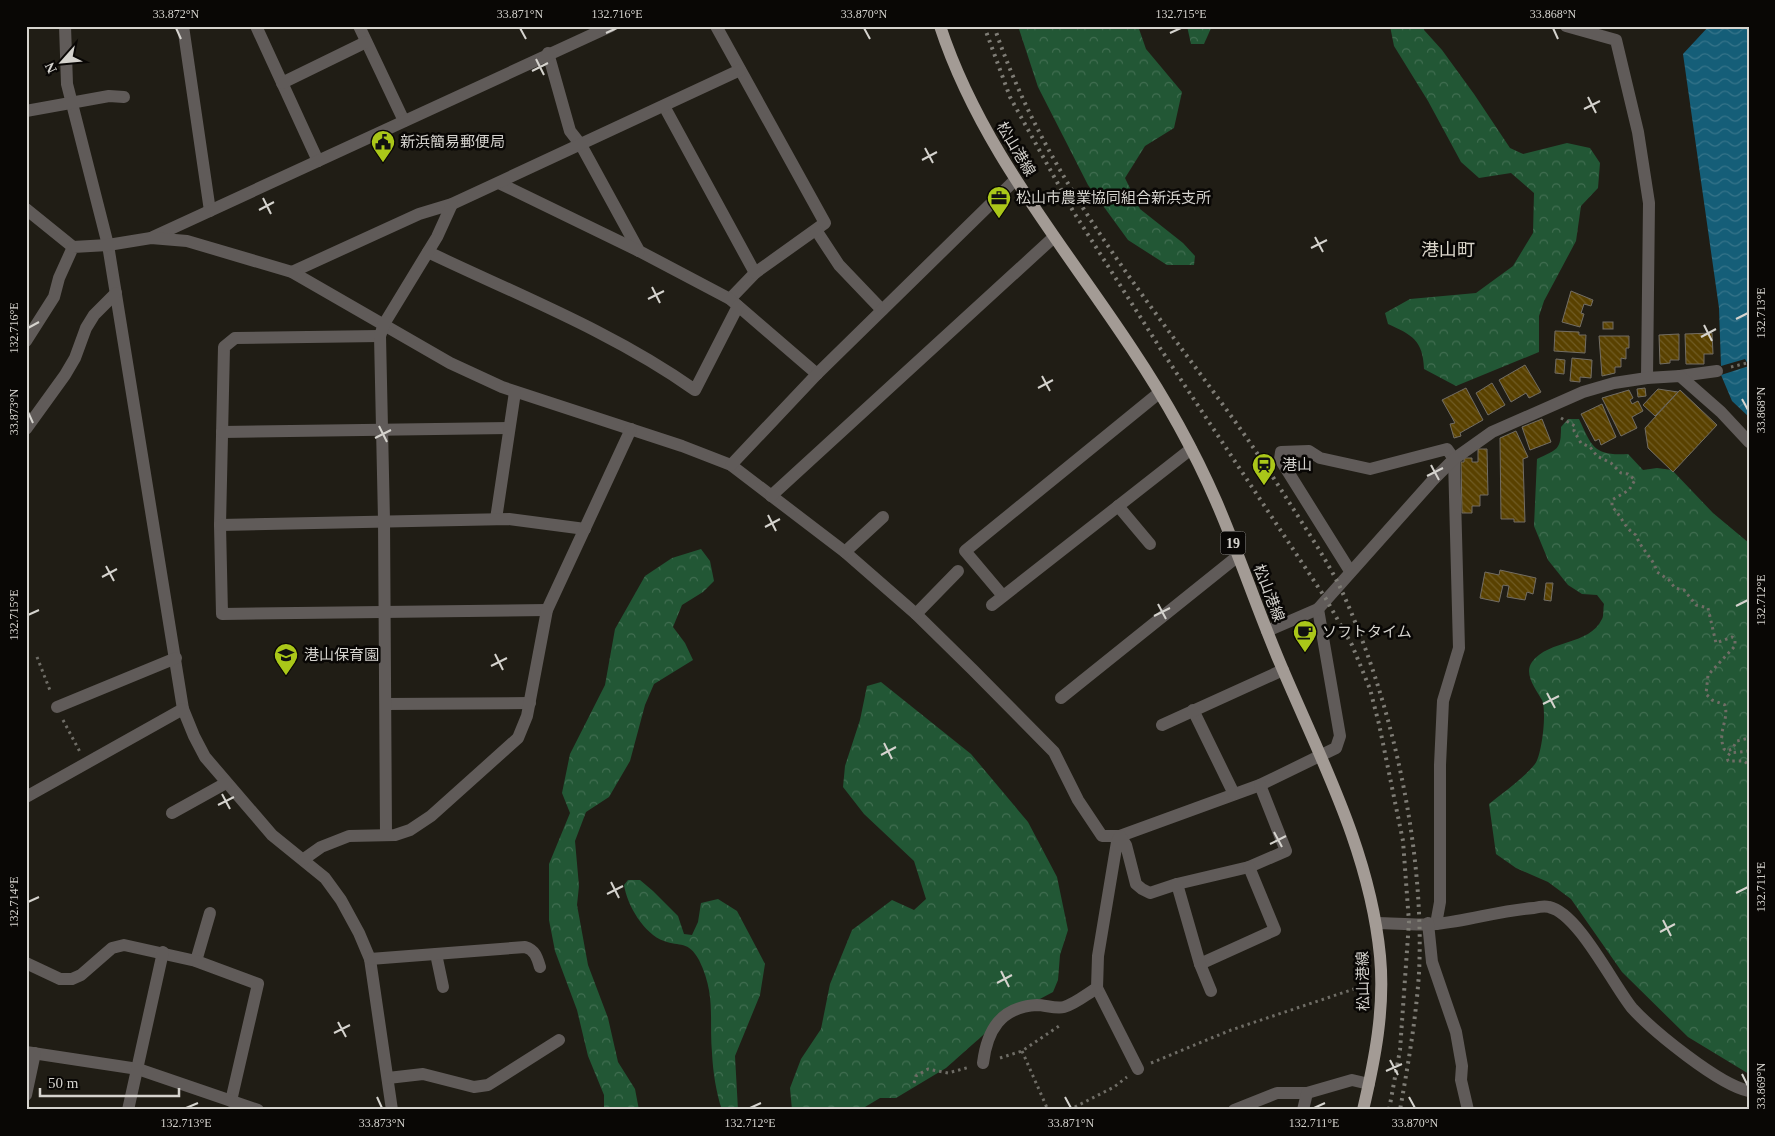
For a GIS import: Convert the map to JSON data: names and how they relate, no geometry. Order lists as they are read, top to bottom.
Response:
{
  "streets": {
    "main road": ["松山港線", "19"]
  },
  "districts": ["港山町"],
  "places": {
    "public building": ["新浜簡易郵便局"],
    "office": ["松山市農業協同組合新浜支所"],
    "station": ["港山"],
    "cafe": ["ソフトタイム"],
    "school or university": ["港山保育園"]
  },
  "scale_bar": "50 m",
  "north": "bottom left",
  "coordinates": [
    "33.872°N",
    "33.871°N",
    "132.716°E",
    "33.870°N",
    "132.715°E",
    "33.868°N",
    "132.713°E",
    "33.873°N",
    "132.712°E",
    "132.711°E",
    "132.714°E",
    "33.869°N"
  ]
}
